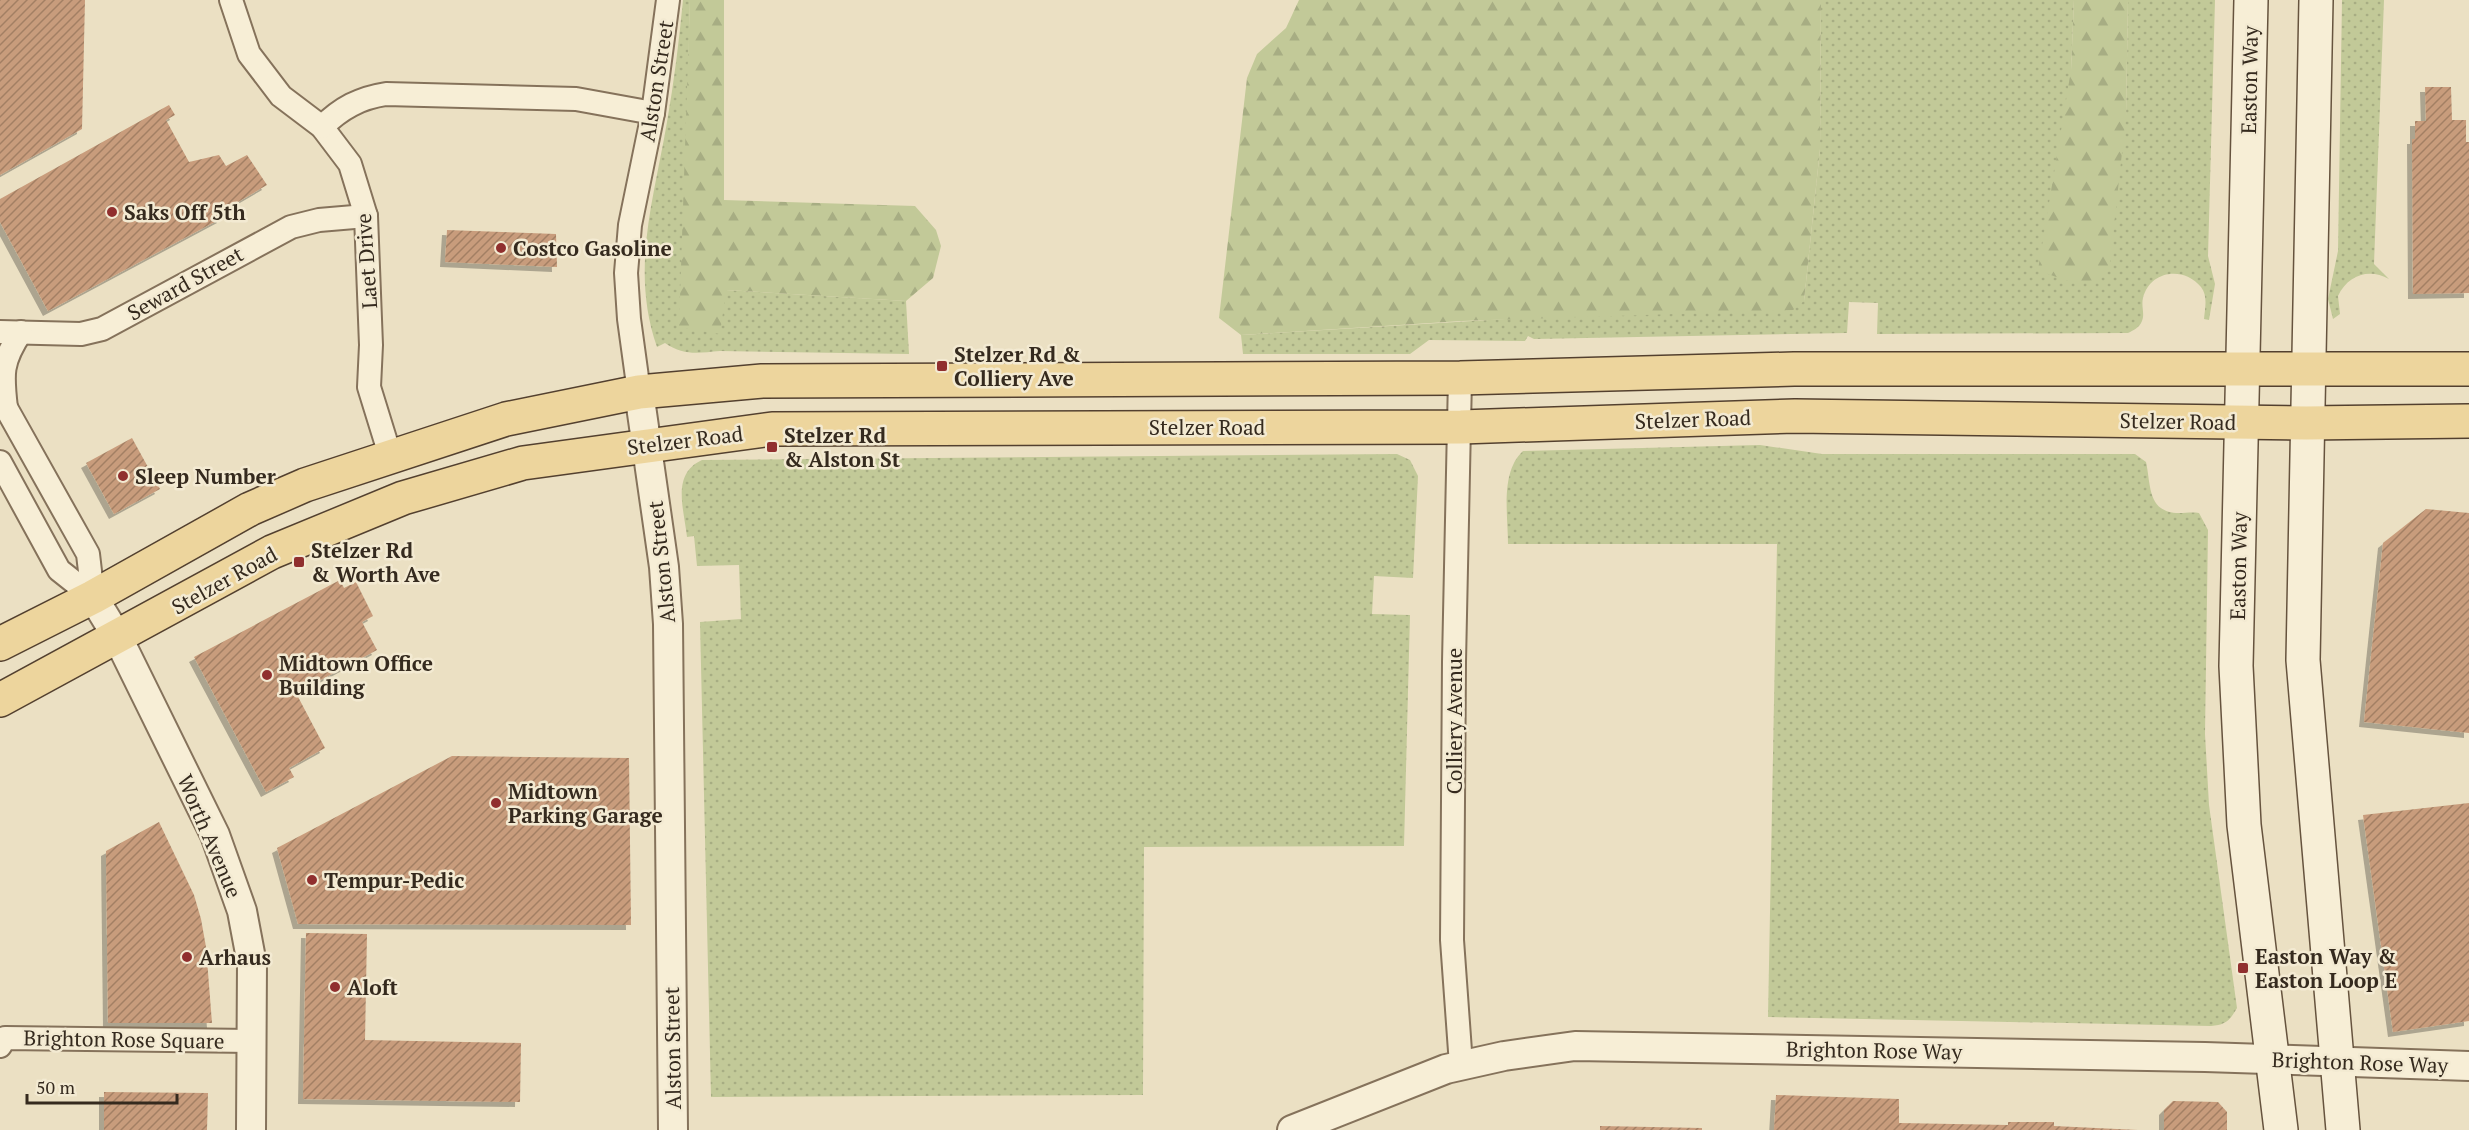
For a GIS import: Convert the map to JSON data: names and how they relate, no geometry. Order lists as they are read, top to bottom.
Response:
{
  "streets": {
    "main road": ["Easton Way", "Stelzer Road"],
    "street": [
      "Alston Street",
      "Laet Drive",
      "Seward Street",
      "Colliery Avenue",
      "Worth Avenue",
      "Brighton Rose Square",
      "Brighton Rose Way"
    ]
  },
  "crossings": [
    ["Easton Way", "Stelzer Road"],
    ["Easton Way", "Brighton Rose Way"],
    ["Alston Street", "Stelzer Road"],
    ["Laet Drive", "Seward Street"],
    ["Seward Street", "Worth Avenue"],
    ["Stelzer Road", "Colliery Avenue"],
    ["Stelzer Road", "Worth Avenue"],
    ["Colliery Avenue", "Brighton Rose Way"],
    ["Worth Avenue", "Brighton Rose Square"]
  ],
  "places": {
    "other": [
      "Saks Off 5th",
      "Costco Gasoline",
      "Sleep Number",
      "Midtown Office Building",
      "Midtown Parking Garage",
      "Tempur-Pedic",
      "Arhaus",
      "Aloft"
    ],
    "transit": [
      "Stelzer Rd & Colliery Ave",
      "Stelzer Rd & Alston St",
      "Stelzer Rd & Worth Ave",
      "Easton Way & Easton Loop E"
    ]
  },
  "scale_bar": "50 m"
}
